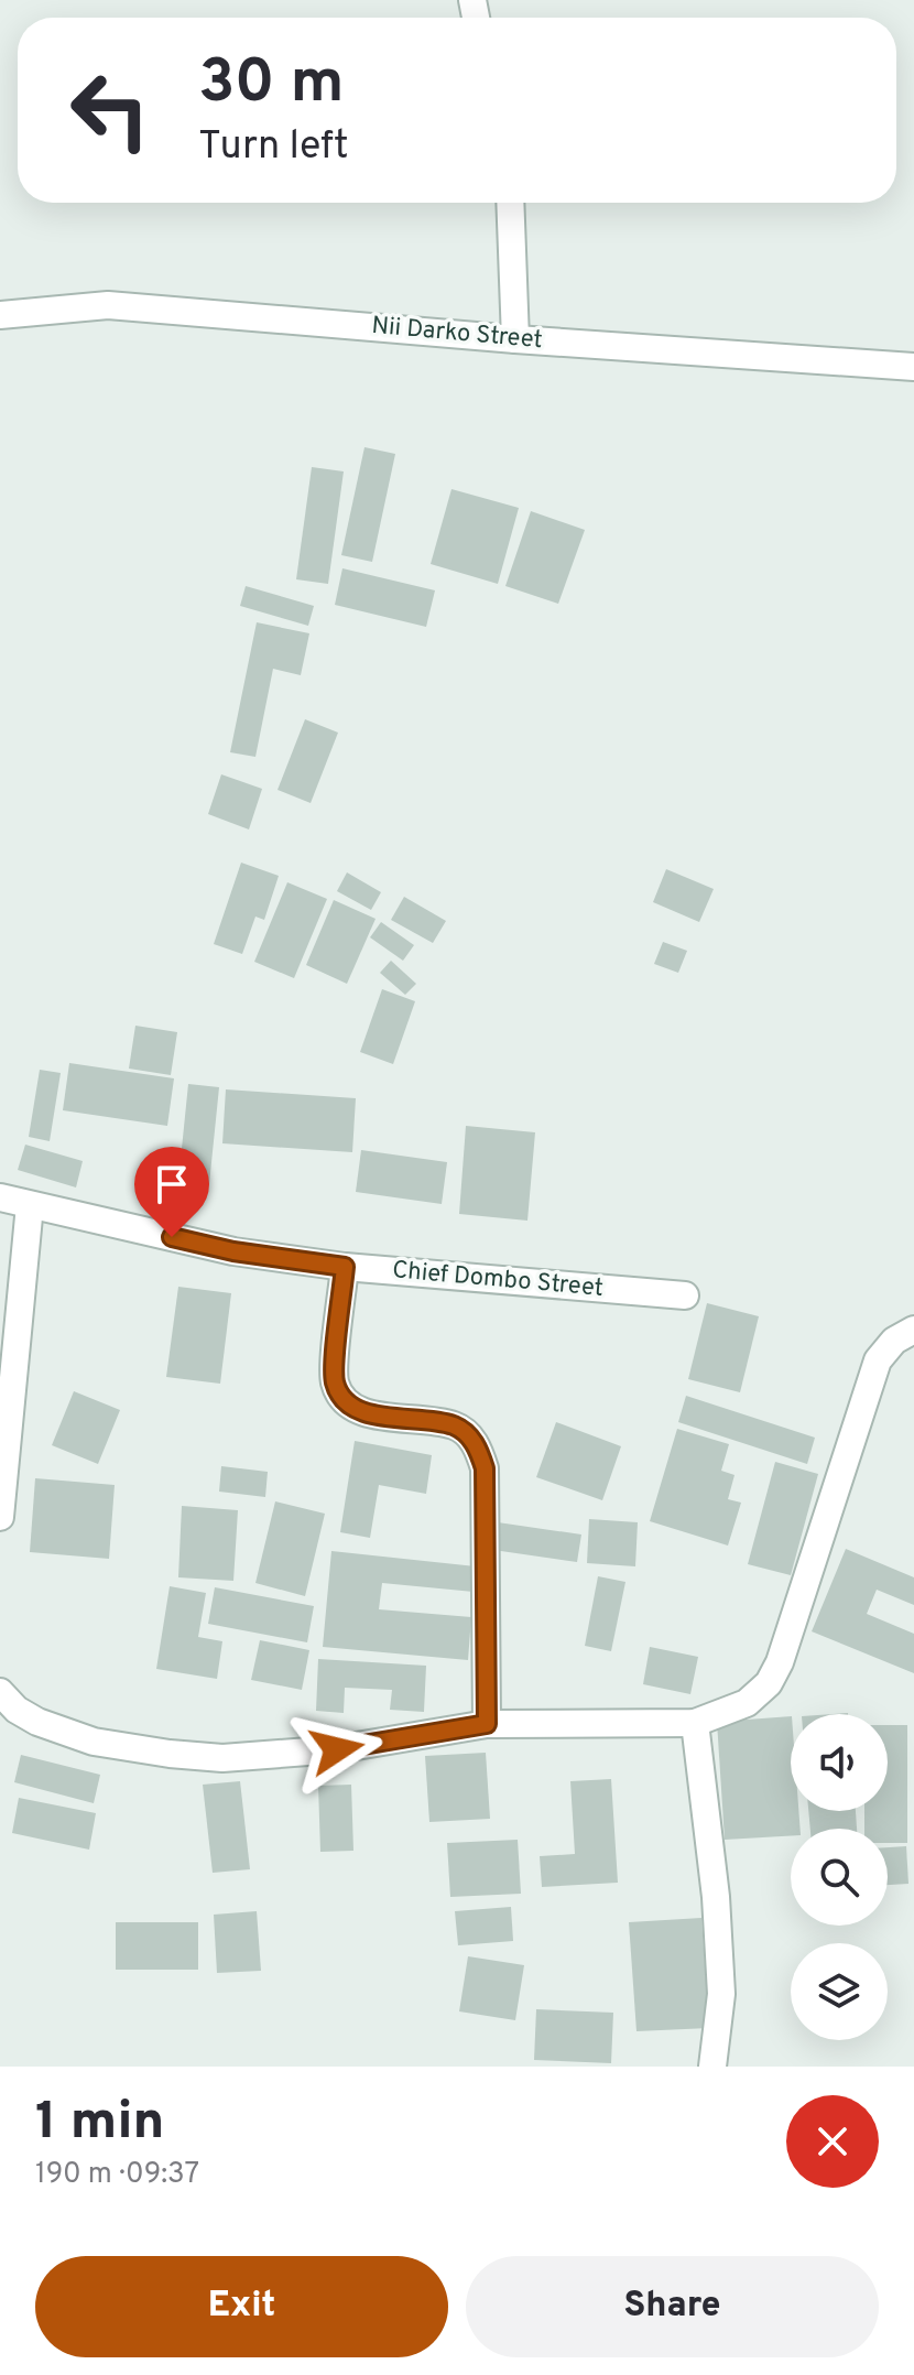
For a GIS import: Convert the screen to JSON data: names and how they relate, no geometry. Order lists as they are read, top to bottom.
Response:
{
  "streets": {
    "street": ["Nii Darko Street", "Chief Dombo Street"]
  },
  "page": {
    "turn": ["30 m", "Turn left"],
    "heading": ["1 min", "190 m · 09:37"],
    "buttons": ["Exit", "Share"]
  }
}
